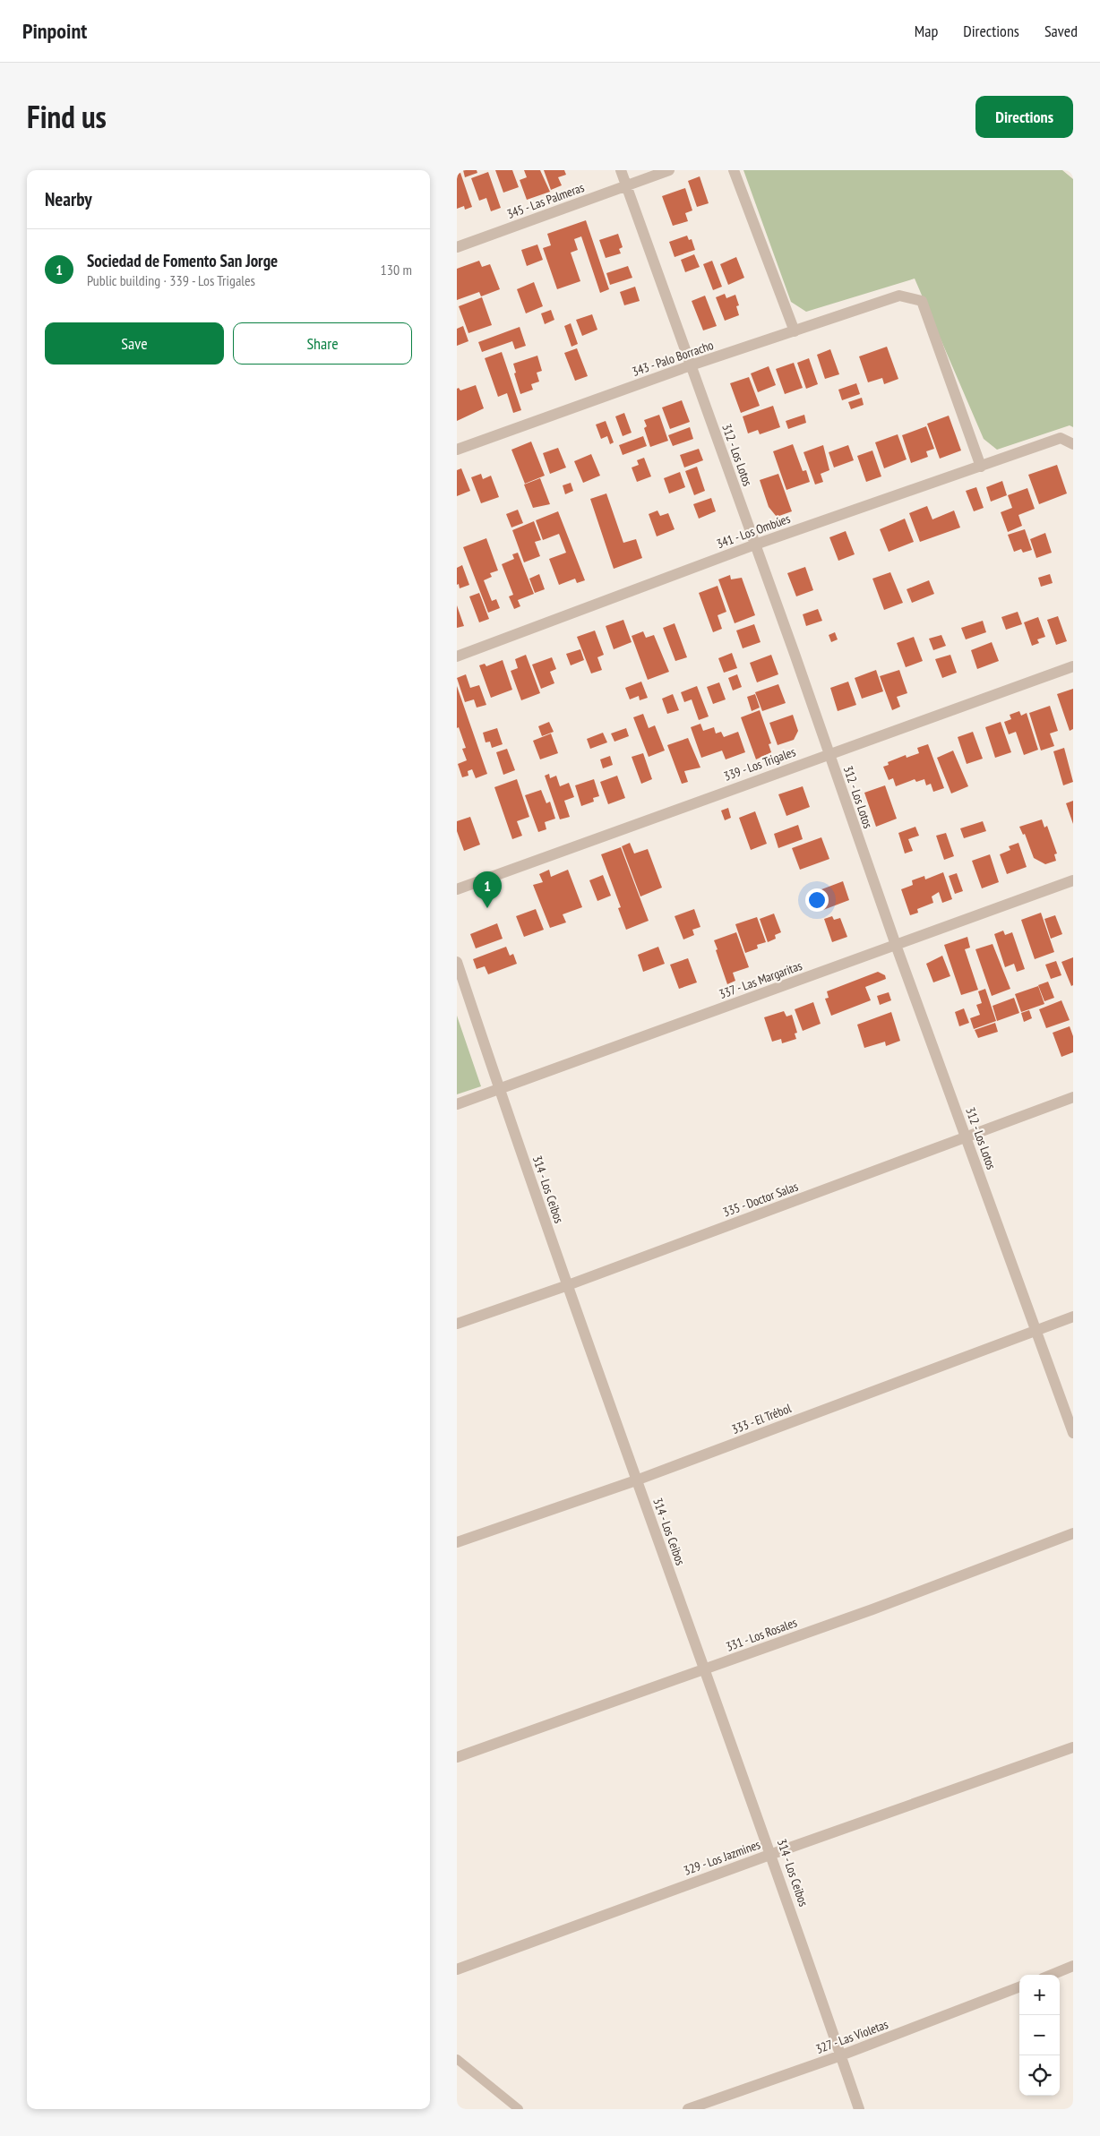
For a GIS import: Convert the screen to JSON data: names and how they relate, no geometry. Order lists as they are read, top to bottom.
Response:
{
  "streets": {
    "street": [
      "345 - Las Palmeras",
      "343 - Palo Borracho",
      "312 - Los Lotos",
      "341 - Los Ombúes",
      "339 - Los Trigales",
      "337 - Las Margaritas",
      "314 - Los Ceibos",
      "335 - Doctor Salas",
      "333 - El Trébol",
      "331 - Los Rosales",
      "329 - Los Jazmines",
      "327 - Las Violetas"
    ]
  },
  "crossings": [
    ["345 - Las Palmeras", "312 - Los Lotos"],
    ["343 - Palo Borracho", "312 - Los Lotos"],
    ["343 - Palo Borracho", "341 - Los Ombúes"],
    ["312 - Los Lotos", "341 - Los Ombúes"],
    ["312 - Los Lotos", "339 - Los Trigales"],
    ["312 - Los Lotos", "337 - Las Margaritas"],
    ["312 - Los Lotos", "335 - Doctor Salas"],
    ["312 - Los Lotos", "333 - El Trébol"],
    ["337 - Las Margaritas", "314 - Los Ceibos"],
    ["314 - Los Ceibos", "335 - Doctor Salas"],
    ["314 - Los Ceibos", "333 - El Trébol"],
    ["314 - Los Ceibos", "331 - Los Rosales"],
    ["314 - Los Ceibos", "329 - Los Jazmines"],
    ["314 - Los Ceibos", "327 - Las Violetas"]
  ],
  "page": {
    "header": "Pinpoint",
    "nav": ["Map", "Directions", "Saved"],
    "title": "Find us",
    "buttons": [
      "Directions",
      ["Save", "Share"]
    ],
    "heading": "Nearby",
    "list": [
      {
        "mark": "1",
        "name": "Sociedad de Fomento San Jorge",
        "note": "Public building · 339 - Los Trigales",
        "value": "130 m"
      }
    ],
    "pins": "1",
    "map_buttons": ["+", "−"]
  }
}
